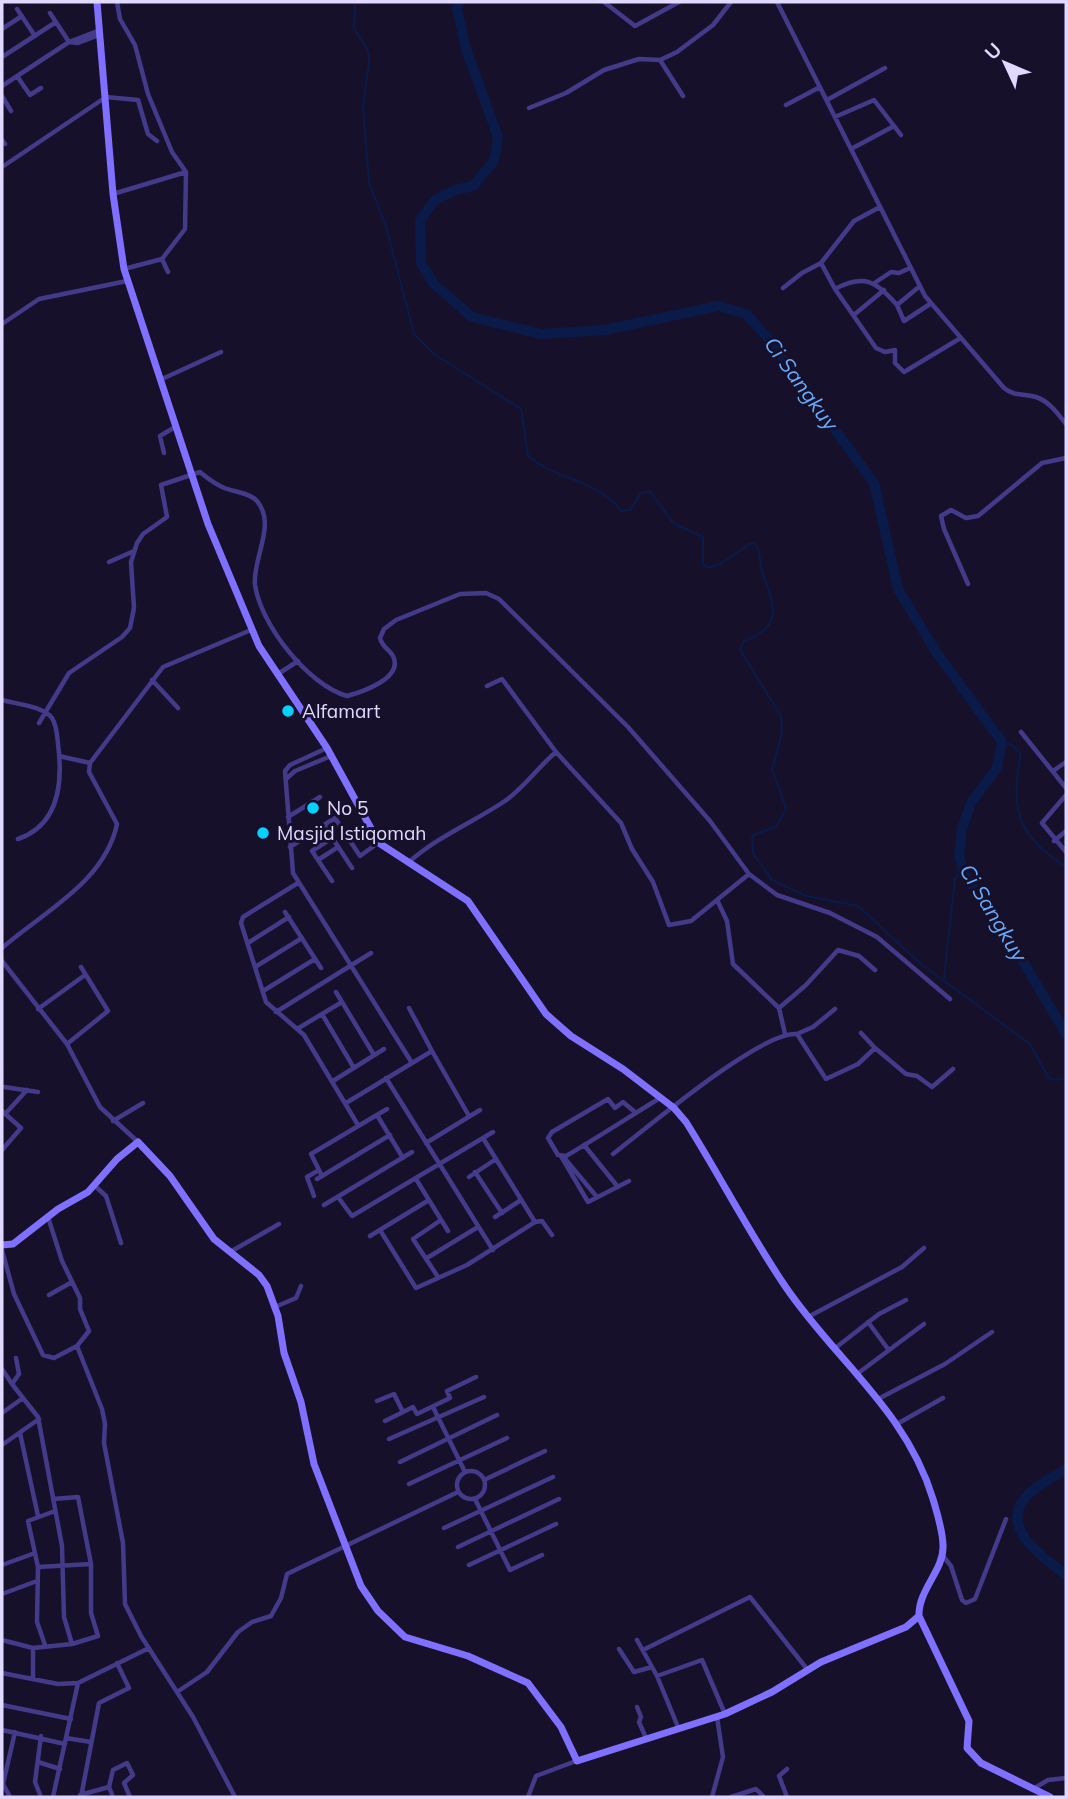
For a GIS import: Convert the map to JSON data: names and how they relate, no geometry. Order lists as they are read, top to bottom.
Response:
{
  "water": ["Ci Sangkuy"],
  "places": ["Alfamart", "No 5", "Masjid Istiqomah"],
  "north": "top left"
}
